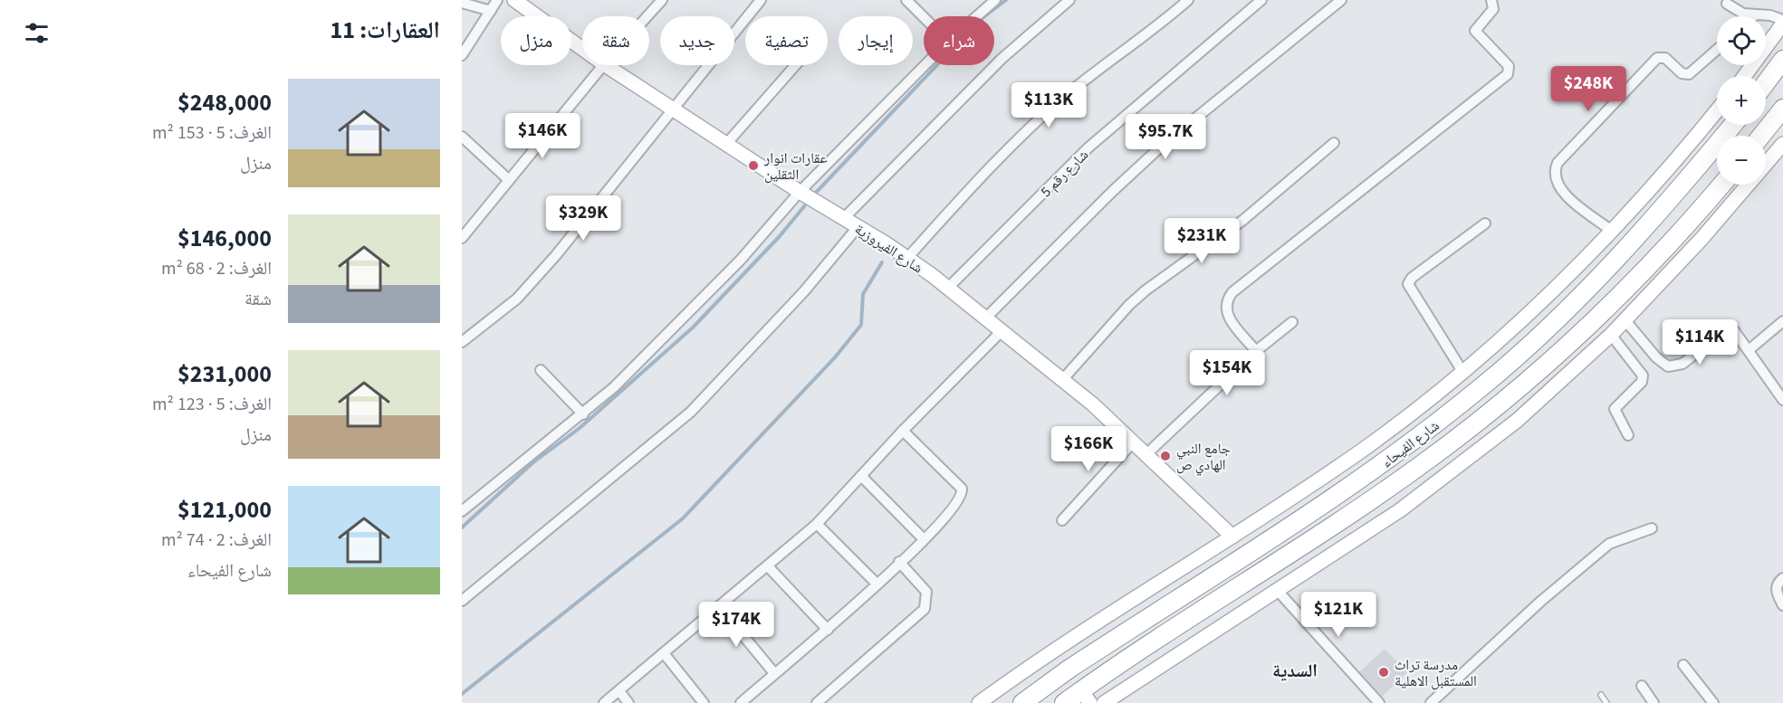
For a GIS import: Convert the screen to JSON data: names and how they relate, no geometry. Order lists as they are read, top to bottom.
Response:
{
  "streets": {
    "highway": ["شارع الفيحاء"],
    "street": ["شارع رقم 5", "شارع الفيروزية"]
  },
  "crossings": [
    ["شارع رقم 5", "شارع الفيروزية"]
  ],
  "districts": ["السدية"],
  "places": ["عقارات انوار الثقلين", "جامع النبي الهادي ص", "مدرسة تراث المستقبل الاهلية"],
  "page": {
    "heading": "العقارات: 11",
    "map_buttons": ["+", "−"],
    "chip": [
      "شراء",
      "إيجار",
      "تصفية",
      "جديد",
      "شقة",
      "منزل"
    ],
    "list": [
      {
        "name": "$248,000",
        "note": "الغرف: 5 · 153 m² · منزل"
      },
      {
        "name": "$146,000",
        "note": "الغرف: 2 · 68 m² · شقة"
      },
      {
        "name": "$231,000",
        "note": "الغرف: 5 · 123 m² · منزل"
      },
      {
        "name": "$121,000",
        "note": "الغرف: 2 · 74 m² · شارع الفيحاء"
      }
    ],
    "price": [
      "$248K",
      "$113K",
      "$146K",
      "$95.7K",
      "$329K",
      "$231K",
      "$114K",
      "$154K",
      "$166K",
      "$121K",
      "$174K"
    ]
  }
}
